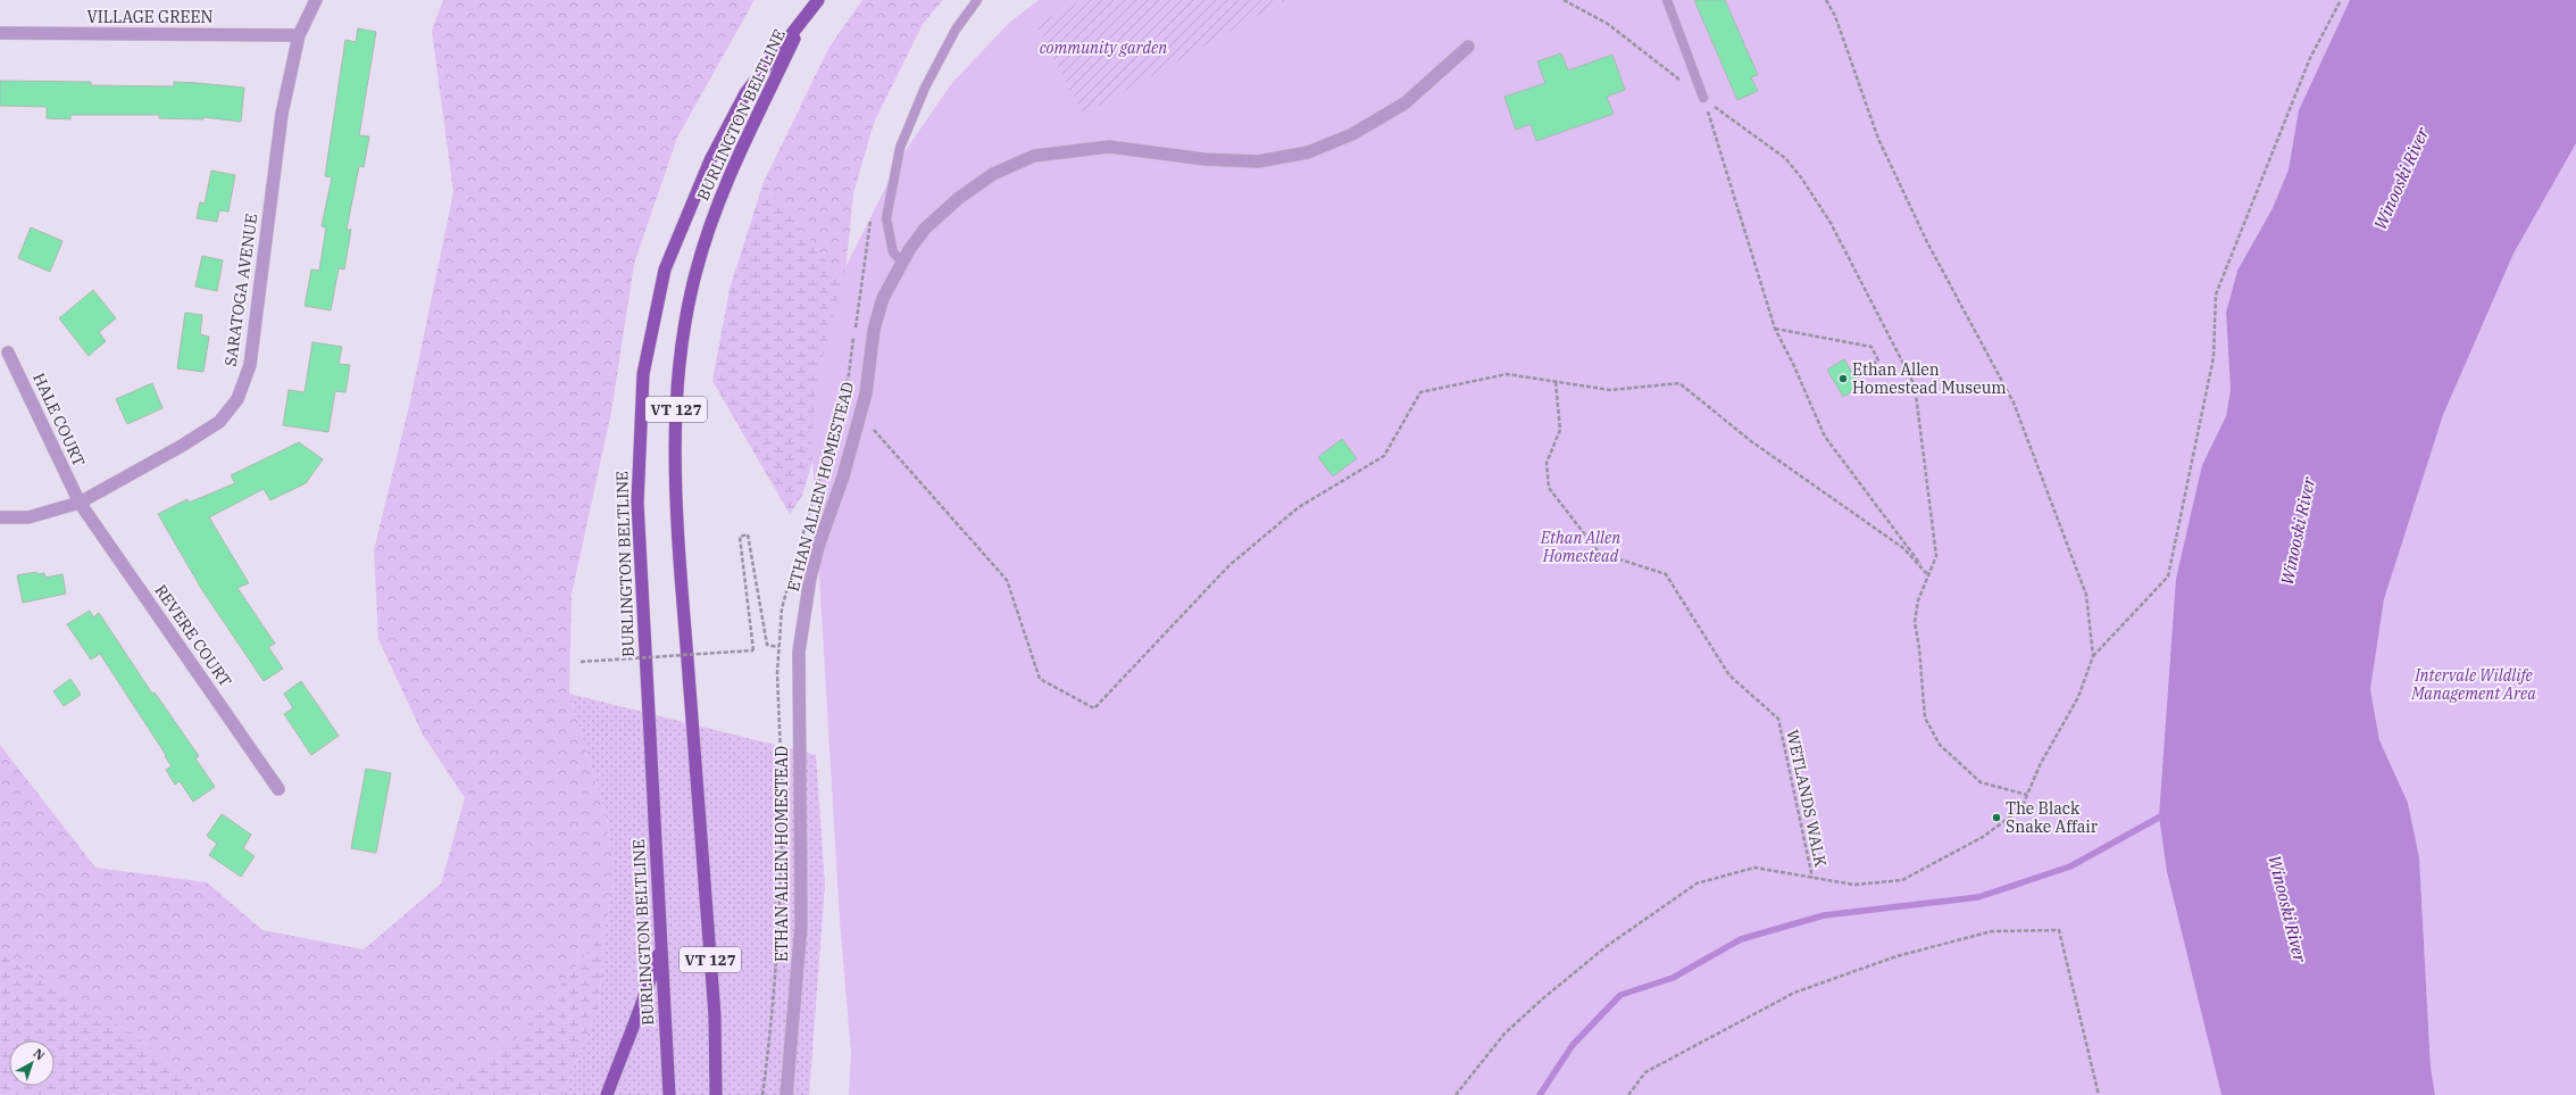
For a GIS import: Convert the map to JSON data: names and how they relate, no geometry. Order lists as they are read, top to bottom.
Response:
{
  "streets": {
    "main road": ["BURLINGTON BELTLINE", "VT 127"],
    "street": [
      "VILLAGE GREEN",
      "SARATOGA AVENUE",
      "HALE COURT",
      "ETHAN ALLEN HOMESTEAD",
      "REVERE COURT"
    ],
    "path": ["WETLANDS WALK"]
  },
  "crossings": [
    ["VILLAGE GREEN", "SARATOGA AVENUE"],
    ["SARATOGA AVENUE", "HALE COURT"],
    ["SARATOGA AVENUE", "REVERE COURT"],
    ["HALE COURT", "REVERE COURT"]
  ],
  "water": ["Winooski River"],
  "parks": ["community garden", "Ethan Allen Homestead", "Intervale Wildlife Management Area"],
  "places": ["Ethan Allen Homestead Museum", "The Black Snake Affair"],
  "north": "top right"
}
